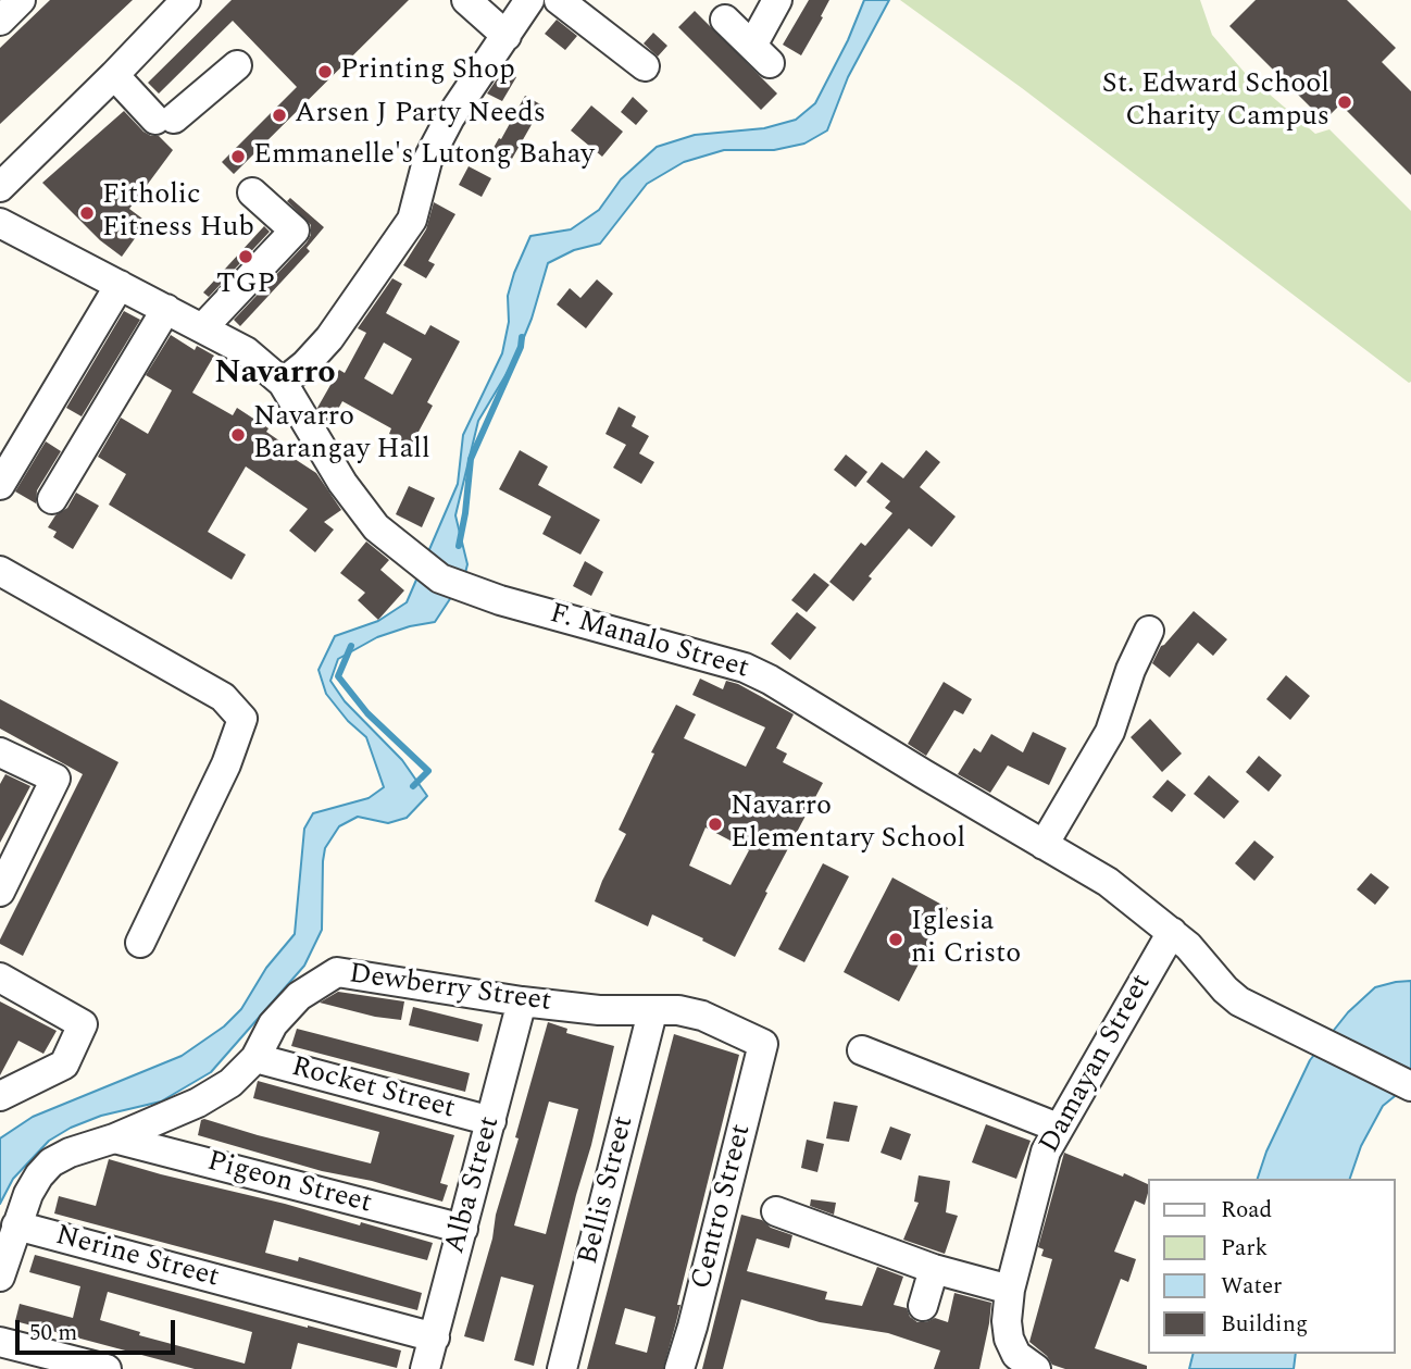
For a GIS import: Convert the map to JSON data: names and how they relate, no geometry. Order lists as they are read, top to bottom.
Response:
{
  "streets": {
    "street": [
      "F. Manalo Street",
      "Dewberry Street",
      "Damayan Street",
      "Rocket Street",
      "Pigeon Street",
      "Alba Street",
      "Bellis Street",
      "Centro Street",
      "Nerine Street"
    ]
  },
  "crossings": [
    ["F. Manalo Street", "Damayan Street"],
    ["Dewberry Street", "Rocket Street"],
    ["Dewberry Street", "Pigeon Street"],
    ["Dewberry Street", "Alba Street"],
    ["Dewberry Street", "Bellis Street"],
    ["Dewberry Street", "Centro Street"],
    ["Dewberry Street", "Nerine Street"],
    ["Rocket Street", "Alba Street"],
    ["Pigeon Street", "Alba Street"],
    ["Alba Street", "Nerine Street"]
  ],
  "districts": ["Navarro"],
  "places": [
    "Printing Shop",
    "St. Edward School Charity Campus",
    "Arsen J Party Needs",
    "Emmanelle's Lutong Bahay",
    "Fitholic Fitness Hub",
    "TGP",
    "Navarro Barangay Hall",
    "Navarro Elementary School",
    "Iglesia ni Cristo"
  ],
  "legend": [
    "Road",
    "Park",
    "Water",
    "Building"
  ],
  "scale_bar": "50 m"
}
